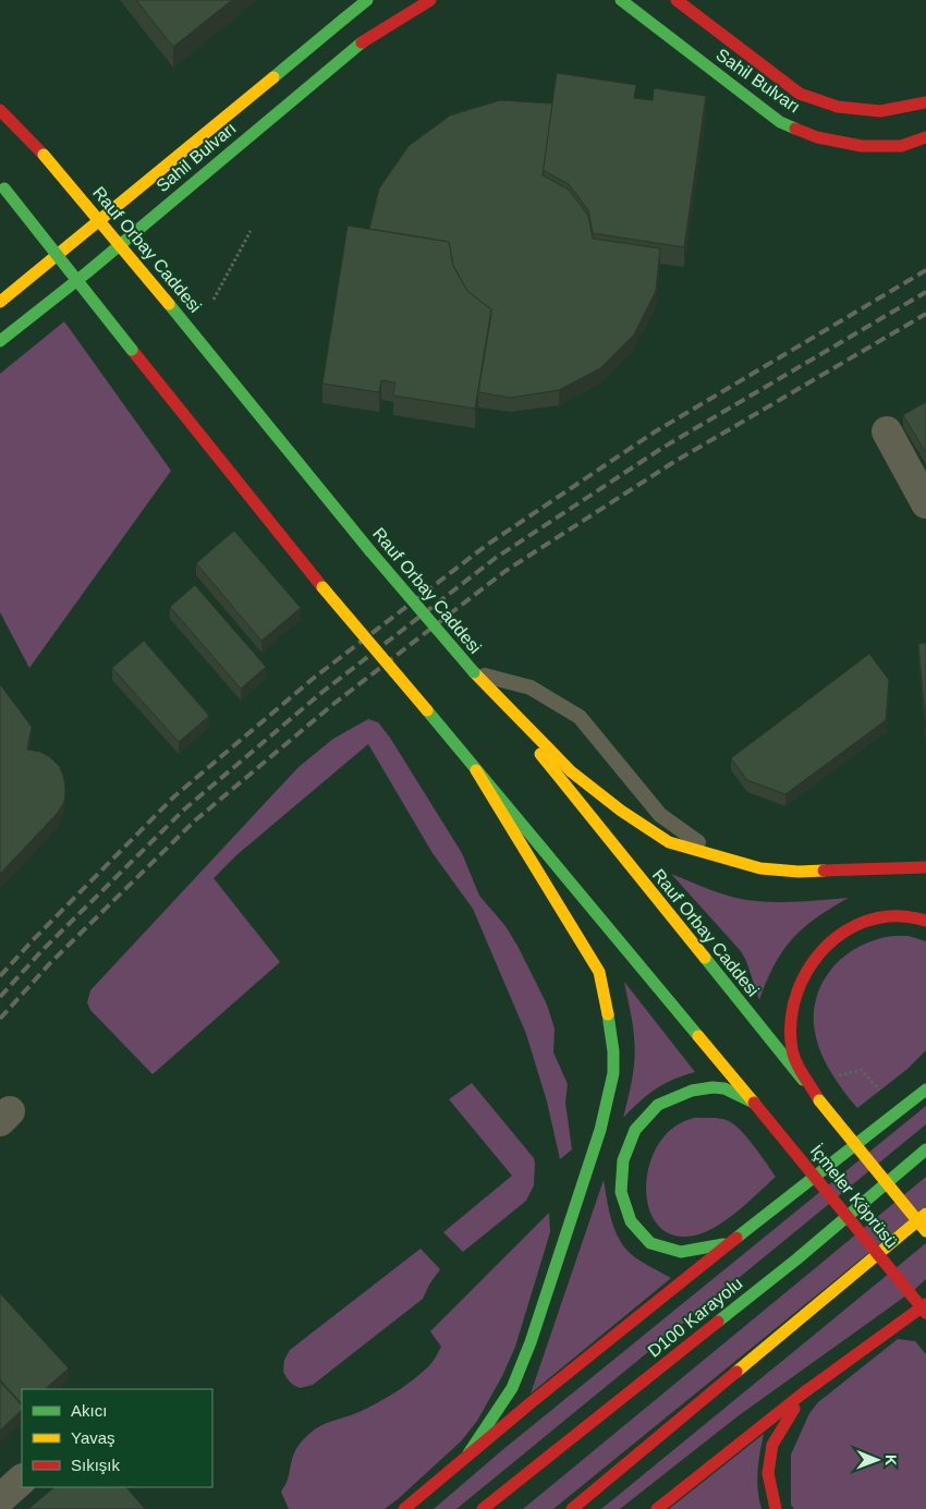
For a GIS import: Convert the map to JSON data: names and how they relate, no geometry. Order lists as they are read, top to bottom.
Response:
{
  "streets": {
    "main road": [
      "Sahil Bulvarı",
      "Rauf Orbay Caddesi",
      "İçmeler Köprüsü",
      "D100 Karayolu"
    ]
  },
  "crossings": [
    ["Rauf Orbay Caddesi", "İçmeler Köprüsü"]
  ],
  "legend": ["Akıcı", "Yavaş", "Sıkışık"],
  "north": "right"
}
